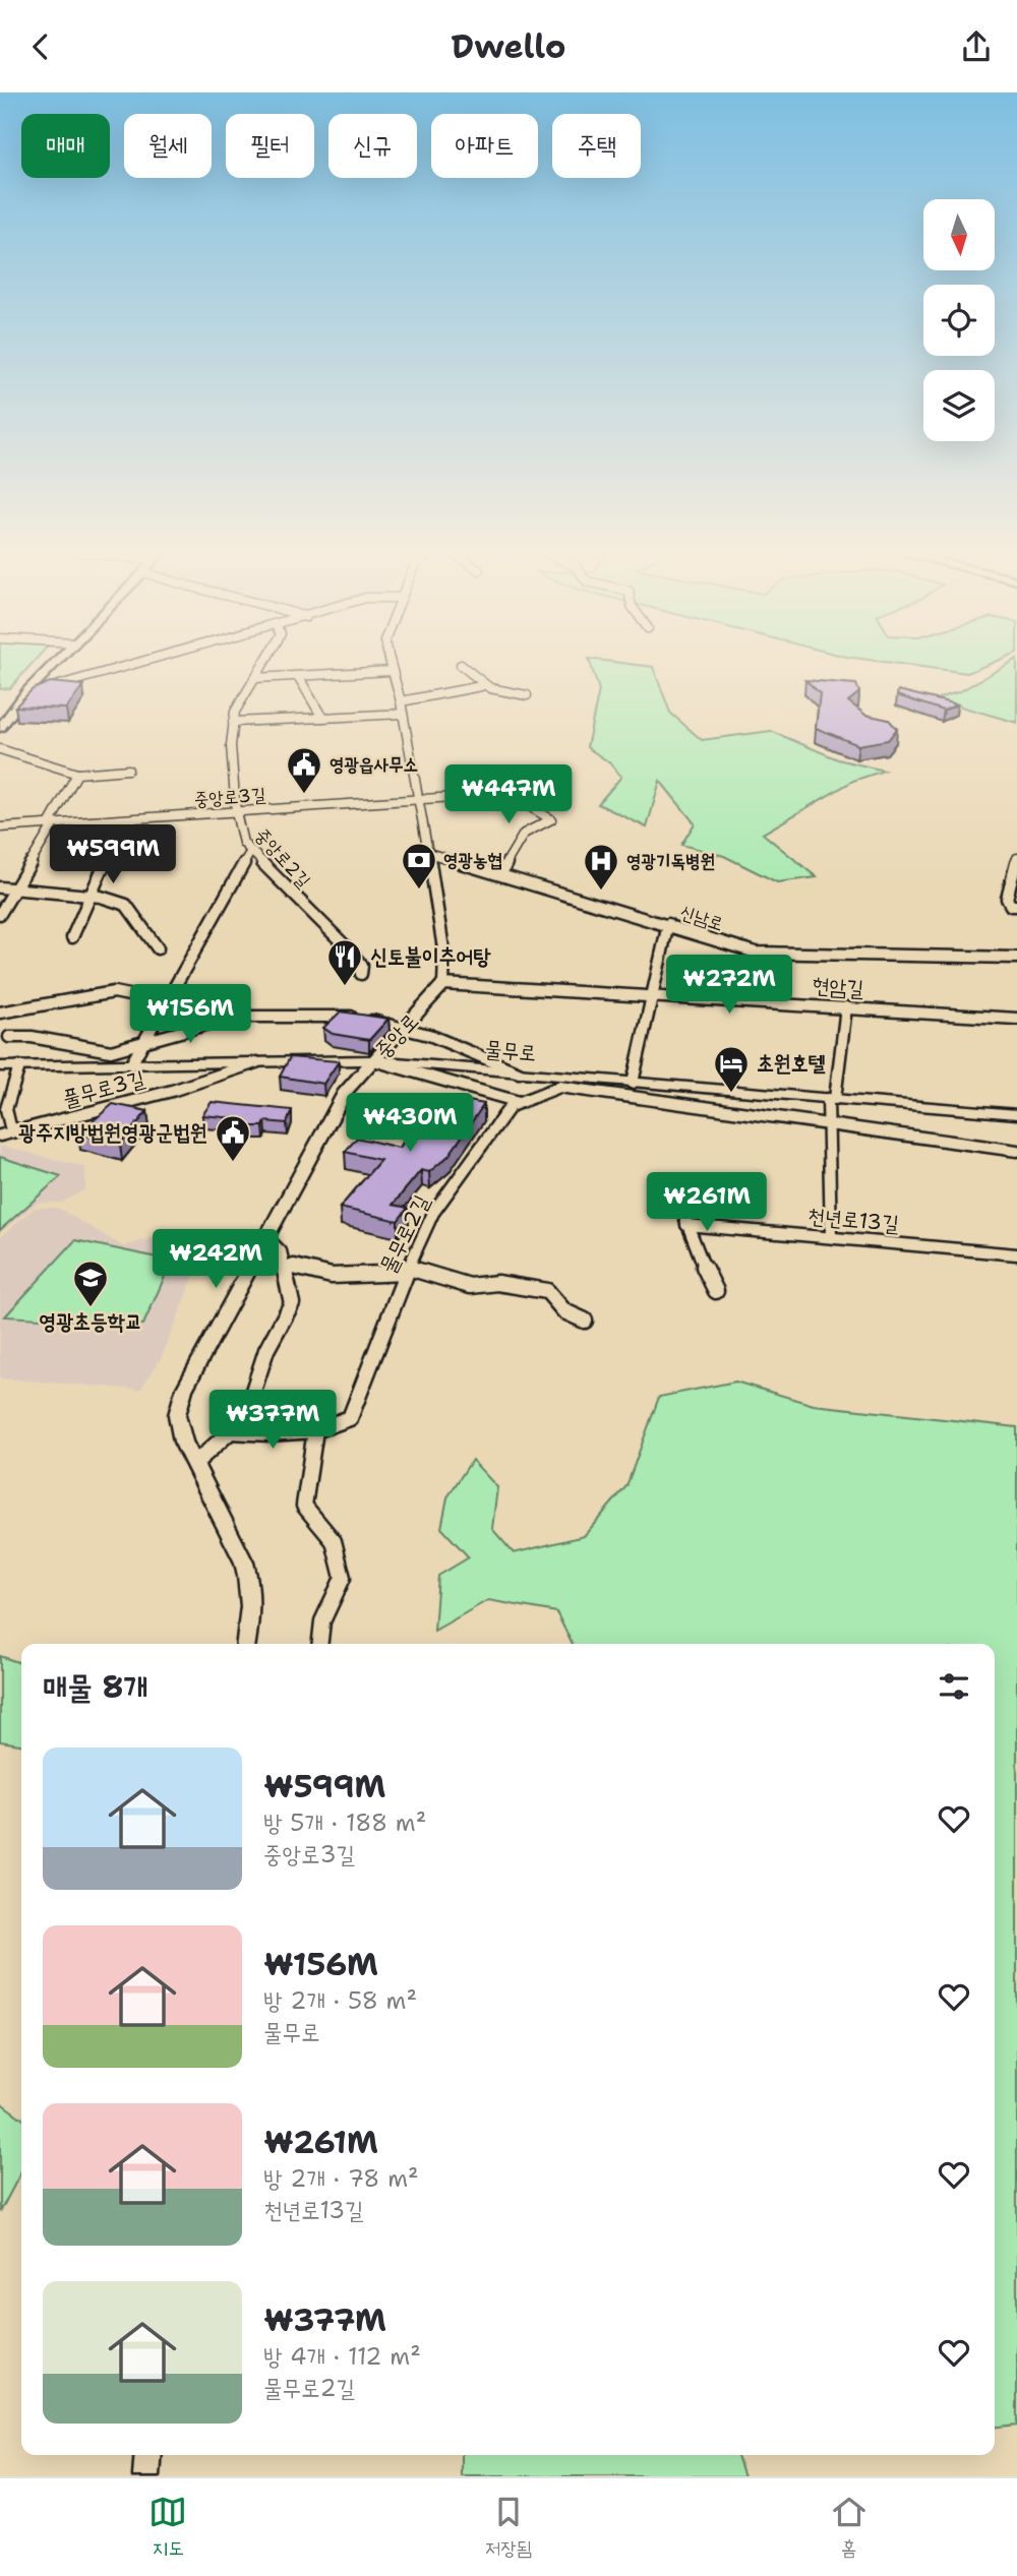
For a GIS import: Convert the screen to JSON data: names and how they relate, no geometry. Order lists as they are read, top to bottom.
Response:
{
  "streets": {
    "main road": ["중앙로", "물무로"],
    "street": [
      "중앙로3길",
      "중앙로2길",
      "신남로",
      "현암길",
      "풀무로3길",
      "천년로13길",
      "물무로2길"
    ]
  },
  "crossings": [
    ["중앙로3길", "중앙로2길"],
    ["현암길", "중앙로"],
    ["중앙로", "물무로"],
    ["물무로", "풀무로3길"]
  ],
  "places": {
    "public building": ["영광읍사무소", "광주지방법원영광군법원"],
    "bank": ["영광농협"],
    "hospital": ["영광기독병원"],
    "restaurant": ["신토불이추어탕"],
    "hotel": ["초원호텔"],
    "school or university": ["영광초등학교"]
  },
  "north": "bottom",
  "page": {
    "header": "Dwello",
    "chip": [
      "매매",
      "월세",
      "필터",
      "신규",
      "아파트",
      "주택"
    ],
    "price": [
      "₩447M",
      "₩599M",
      "₩272M",
      "₩156M",
      "₩430M",
      "₩261M",
      "₩242M",
      "₩377M"
    ],
    "heading": "매물 8개",
    "list": [
      {
        "name": "₩599M",
        "note": "방 5개 · 188 m² · 중앙로3길"
      },
      {
        "name": "₩156M",
        "note": "방 2개 · 58 m² · 물무로"
      },
      {
        "name": "₩261M",
        "note": "방 2개 · 78 m² · 천년로13길"
      },
      {
        "name": "₩377M",
        "note": "방 4개 · 112 m² · 물무로2길"
      }
    ],
    "tabs": ["지도", "저장됨", "홈"]
  }
}
